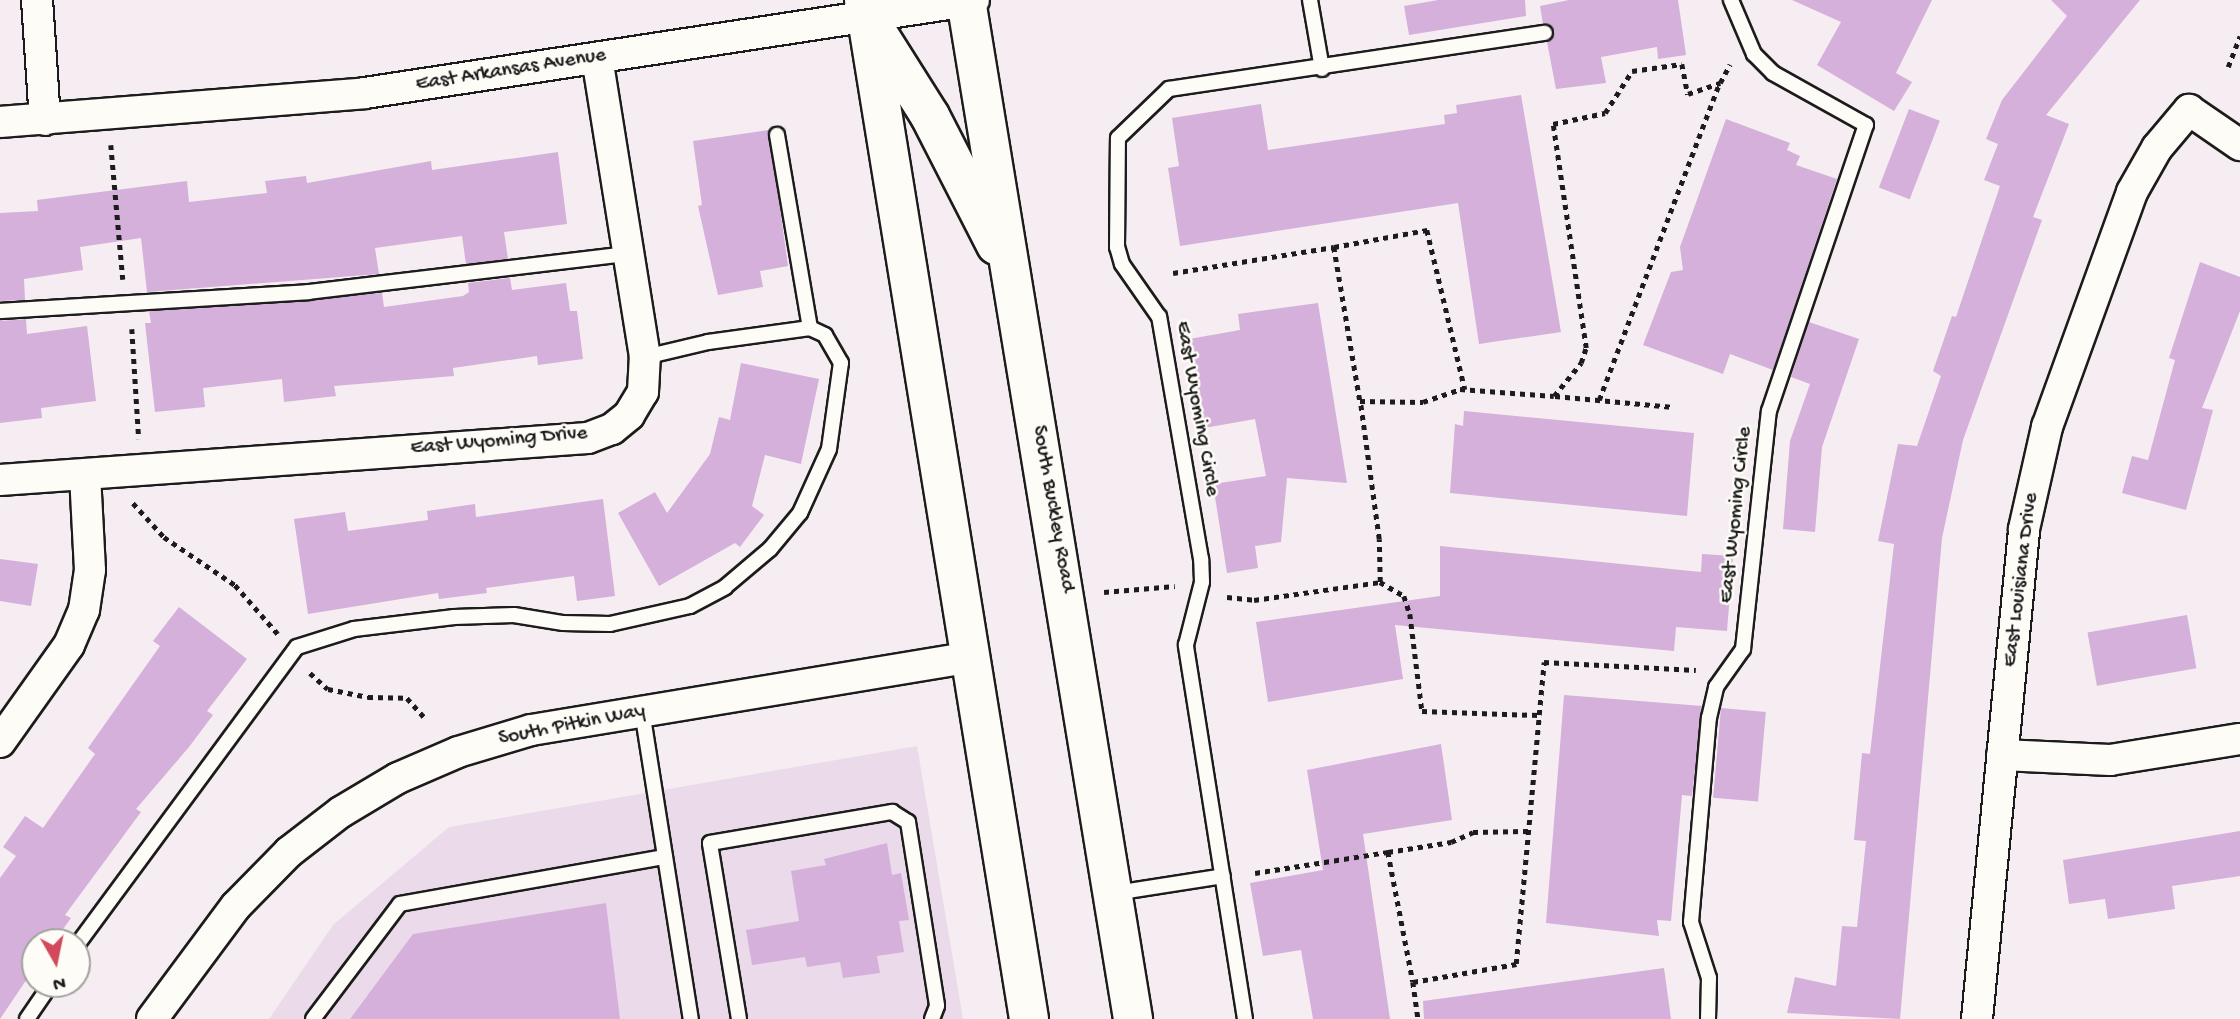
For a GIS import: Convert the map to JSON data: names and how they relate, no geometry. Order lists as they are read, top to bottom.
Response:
{
  "streets": {
    "main road": ["South Buckley Road"],
    "street": [
      "East Arkansas Avenue",
      "East Wyoming Drive",
      "East Louisiana Drive",
      "South Pitkin Way"
    ],
    "lane": ["East Wyoming Circle"]
  },
  "crossings": [
    ["East Arkansas Avenue", "East Wyoming Drive"],
    ["East Arkansas Avenue", "South Buckley Road"]
  ],
  "north": "bottom"
}
